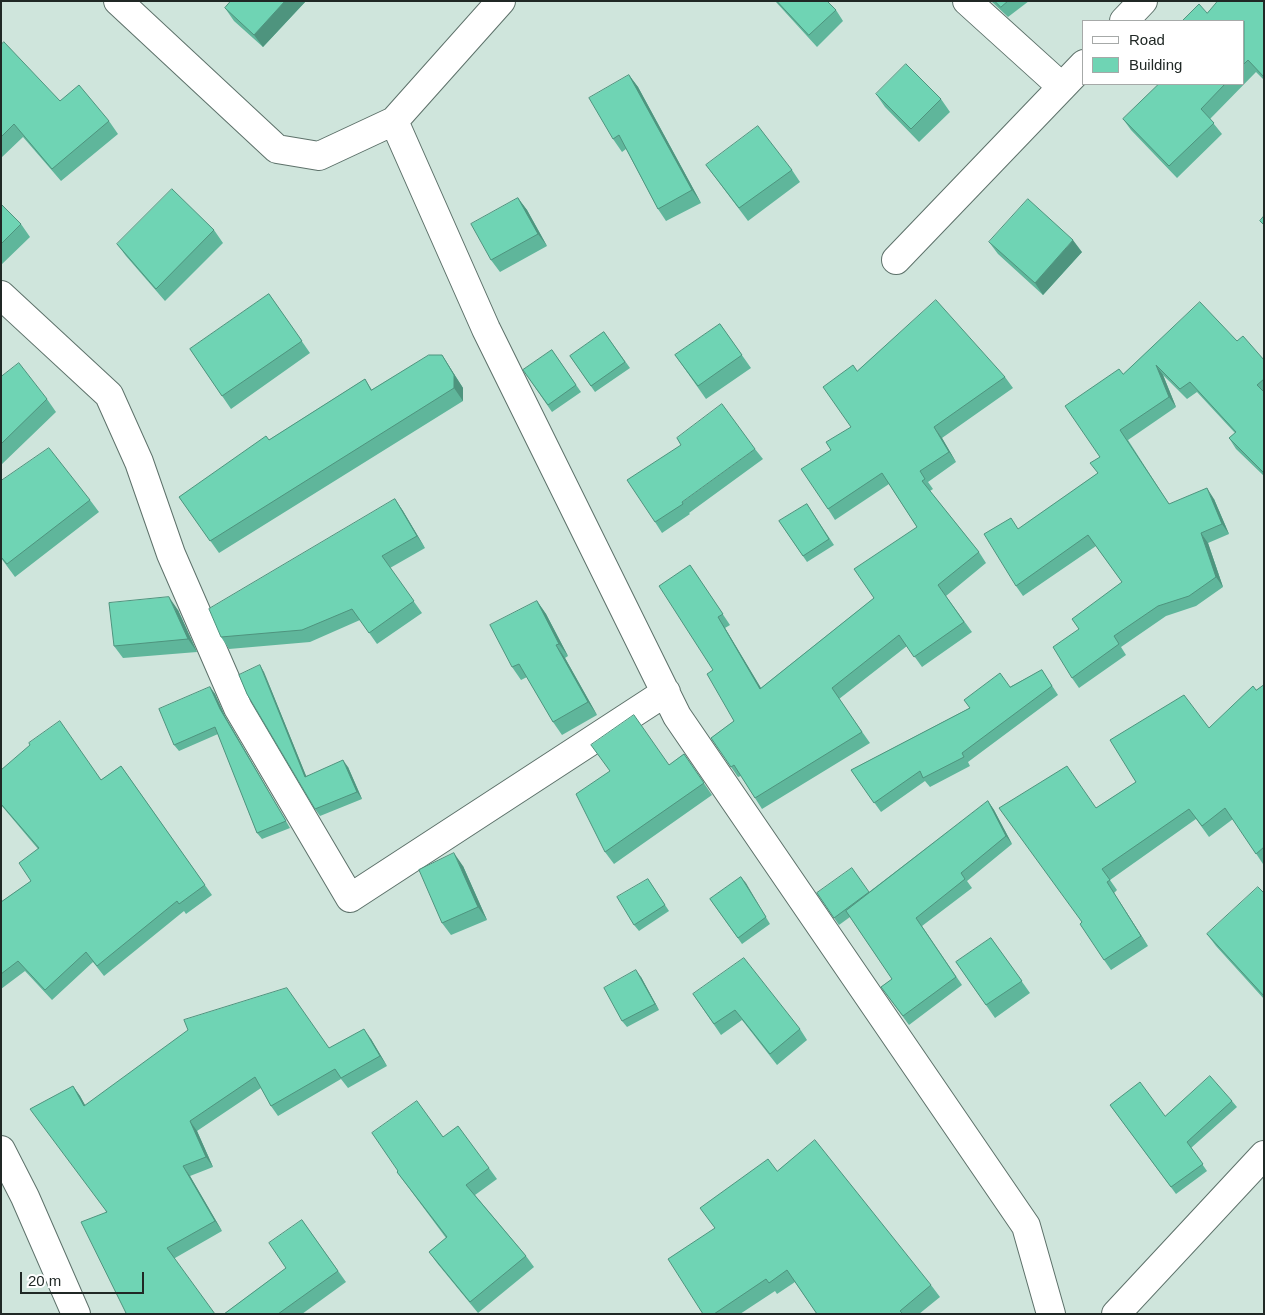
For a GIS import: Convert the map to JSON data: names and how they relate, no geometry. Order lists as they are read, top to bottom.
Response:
{
  "legend": ["Road", "Building"],
  "scale_bar": "20 m"
}
